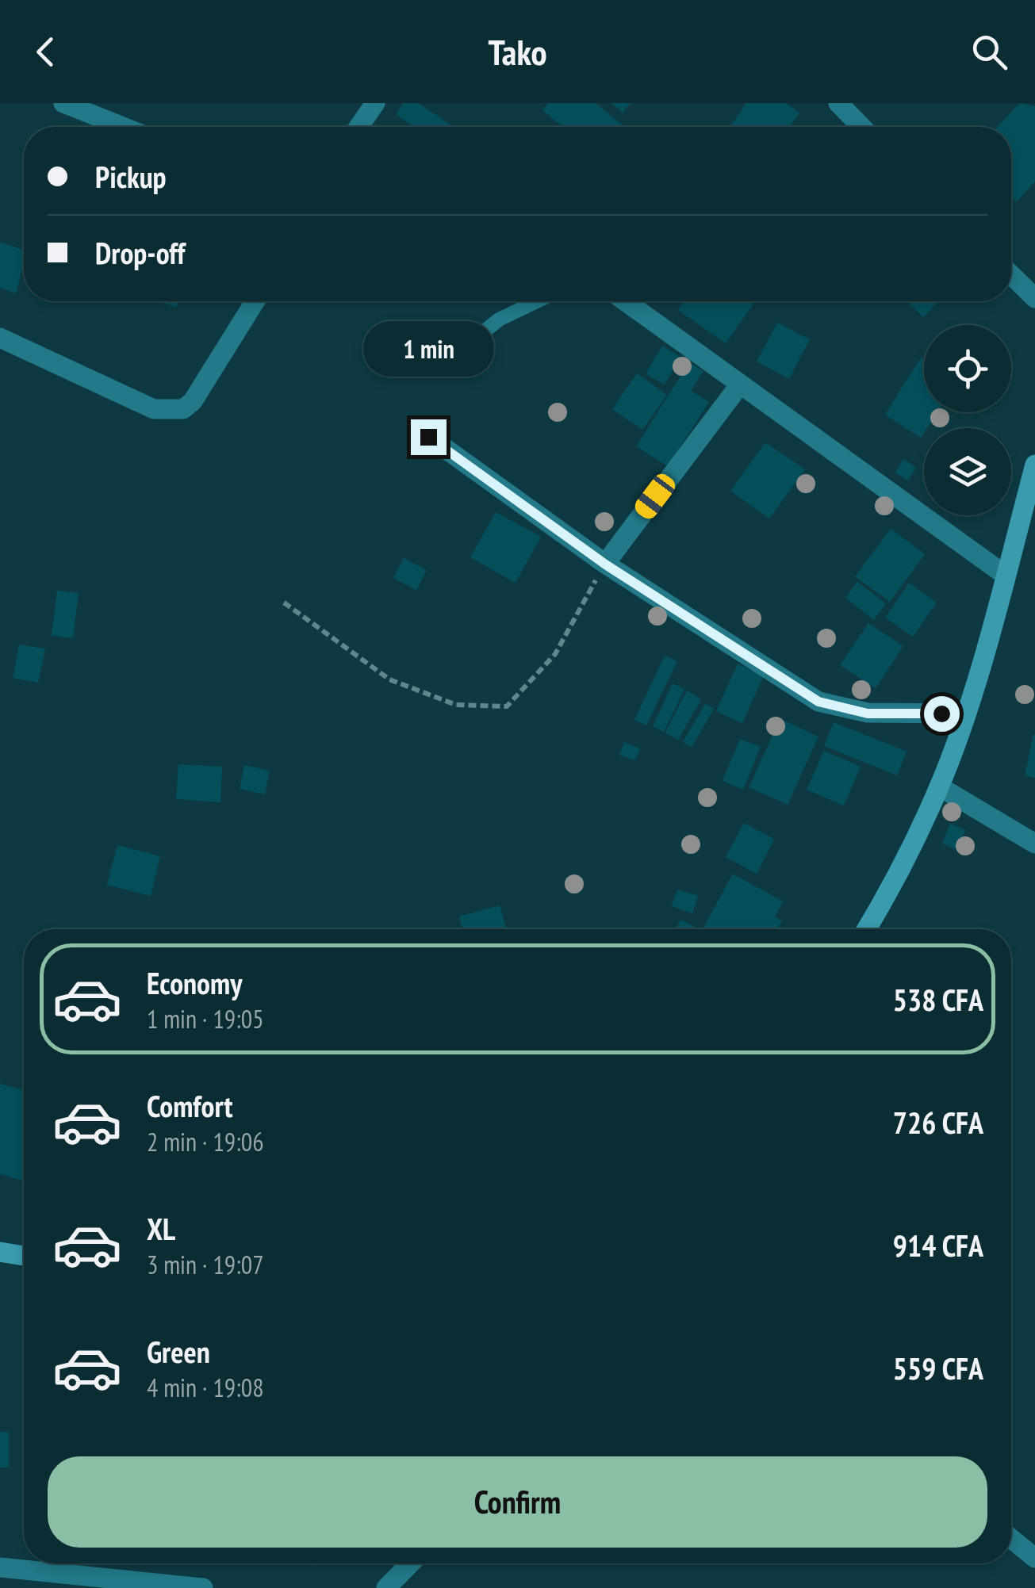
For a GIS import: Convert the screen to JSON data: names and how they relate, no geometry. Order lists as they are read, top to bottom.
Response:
{
  "page": {
    "header": "Tako",
    "banner": ["Pickup", "Drop-off"],
    "bubble": "1 min",
    "list": [
      {
        "name": "Economy",
        "note": "1 min · 19:05",
        "value": "538 CFA"
      },
      {
        "name": "Comfort",
        "note": "2 min · 19:06",
        "value": "726 CFA"
      },
      {
        "name": "XL",
        "note": "3 min · 19:07",
        "value": "914 CFA"
      },
      {
        "name": "Green",
        "note": "4 min · 19:08",
        "value": "559 CFA"
      }
    ],
    "buttons": "Confirm"
  }
}
